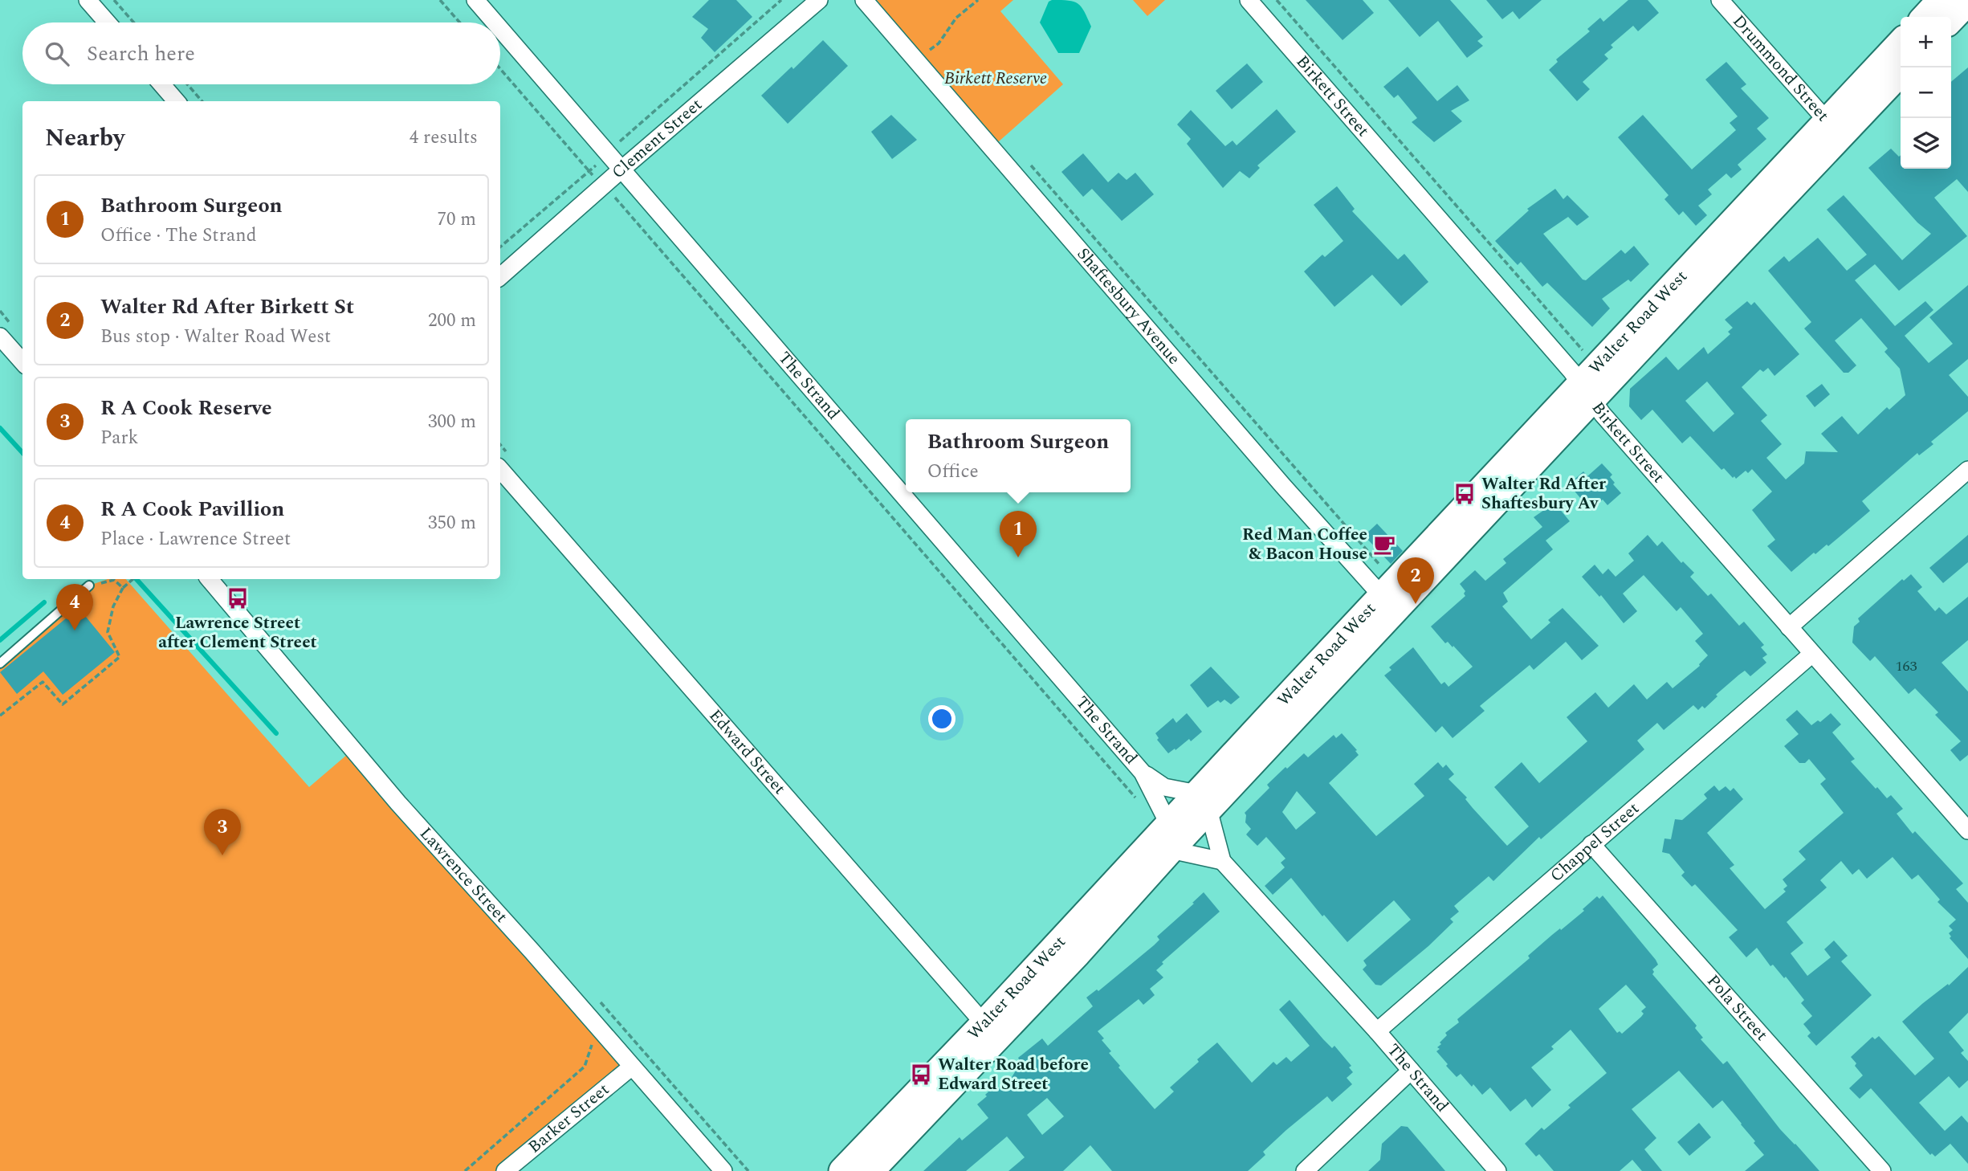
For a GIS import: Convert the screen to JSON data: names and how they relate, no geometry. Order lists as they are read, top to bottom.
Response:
{
  "streets": {
    "main road": ["Walter Road West"],
    "street": [
      "Drummond Street",
      "Birkett Street",
      "Clement Street",
      "Shaftesbury Avenue",
      "The Strand",
      "Edward Street",
      "Chappel Street",
      "Lawrence Street",
      "Pola Street",
      "Barker Street"
    ]
  },
  "crossings": [
    ["Drummond Street", "Walter Road West"],
    ["Birkett Street", "Walter Road West"],
    ["Birkett Street", "Chappel Street"],
    ["Clement Street", "The Strand"],
    ["Shaftesbury Avenue", "Walter Road West"],
    ["Walter Road West", "The Strand"],
    ["Walter Road West", "Edward Street"],
    ["The Strand", "Chappel Street"],
    ["Chappel Street", "Pola Street"],
    ["Lawrence Street", "Barker Street"]
  ],
  "parks": ["Birkett Reserve"],
  "places": {
    "bus stop": ["Walter Rd After Shaftesbury Av", "Lawrence Street after Clement Street", "Walter Road before Edward Street"],
    "cafe": ["Red Man Coffee & Bacon House"]
  },
  "house_numbers": ["163"],
  "page": {
    "map_buttons": ["+", "−"],
    "search": "Search here",
    "heading": ["Nearby", "4 results"],
    "list": [
      {
        "mark": "1",
        "name": "Bathroom Surgeon",
        "note": "Office · The Strand",
        "value": "70 m"
      },
      {
        "mark": "2",
        "name": "Walter Rd After Birkett St",
        "note": "Bus stop · Walter Road West",
        "value": "200 m"
      },
      {
        "mark": "3",
        "name": "R A Cook Reserve",
        "note": "Park",
        "value": "300 m"
      },
      {
        "mark": "4",
        "name": "R A Cook Pavillion",
        "note": "Place · Lawrence Street",
        "value": "350 m"
      }
    ],
    "popup": ["Bathroom Surgeon", "Office"],
    "pins": [
      "1",
      "2",
      "4",
      "3"
    ]
  }
}
